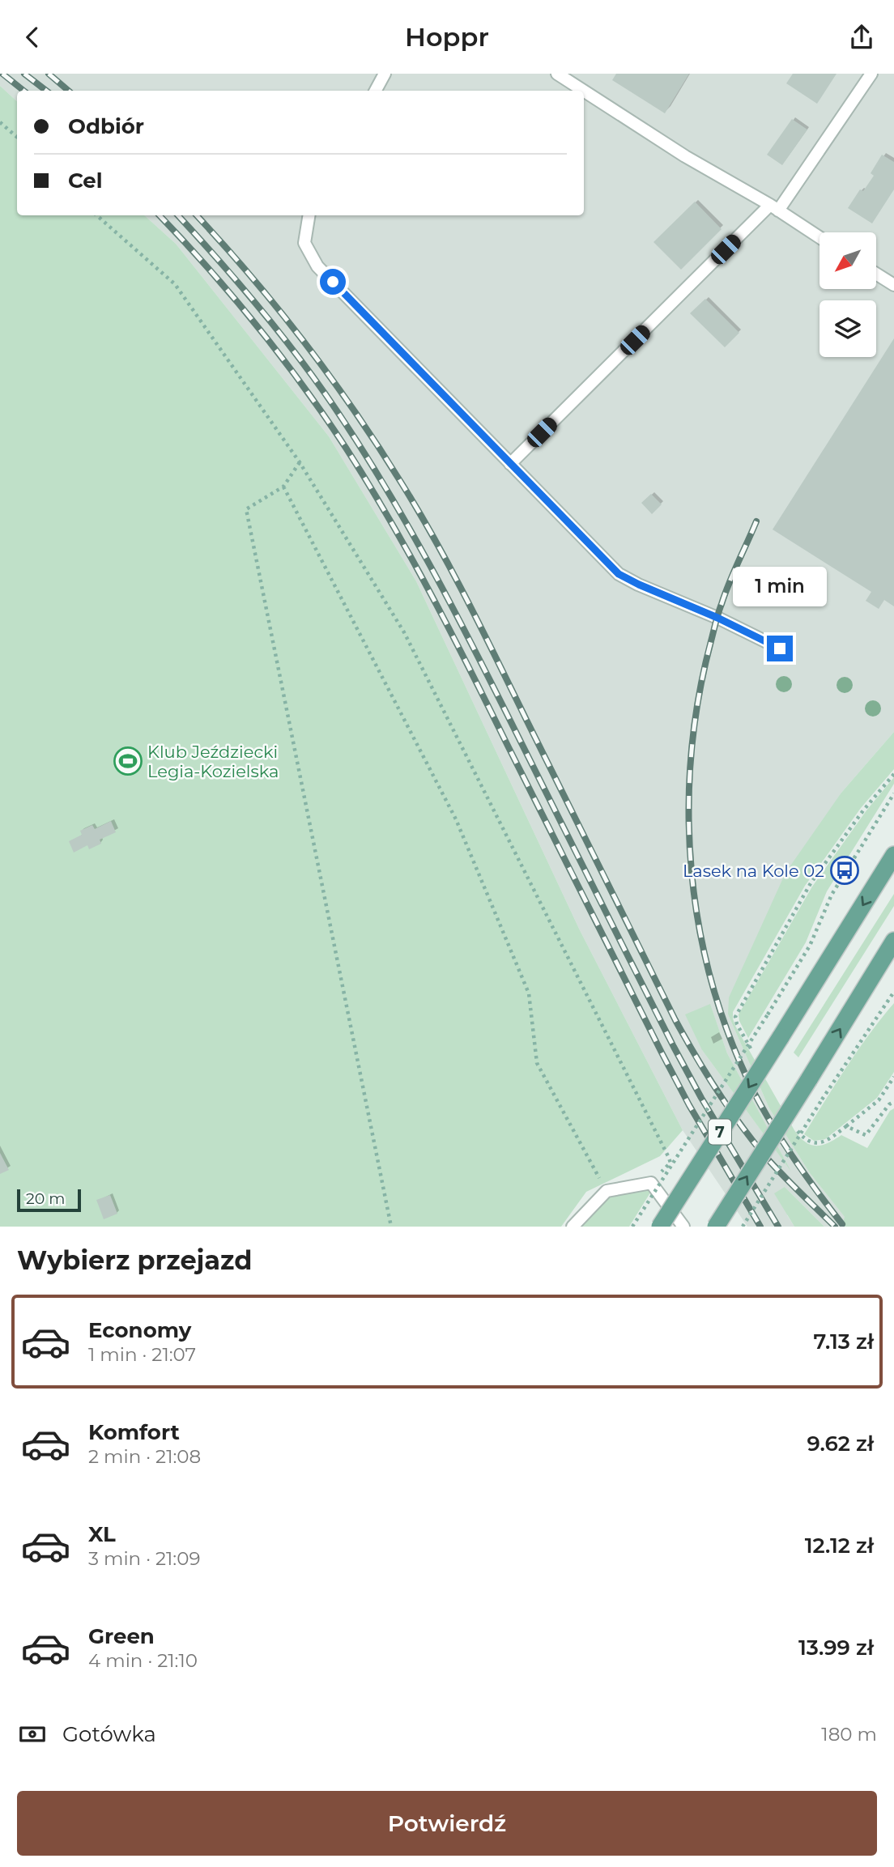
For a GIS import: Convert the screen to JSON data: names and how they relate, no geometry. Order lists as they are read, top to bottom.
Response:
{
  "streets": {
    "main road": ["7"]
  },
  "places": {
    "sports": ["Klub Jeździecki Legia-Kozielska"],
    "bus stop": ["Lasek na Kole 02"]
  },
  "scale_bar": "20 m",
  "north": "bottom left",
  "page": {
    "header": "Hoppr",
    "banner": ["Odbiór", "Cel"],
    "bubble": "1 min",
    "scale": "20 m",
    "heading": "Wybierz przejazd",
    "list": [
      {
        "name": "Economy",
        "note": "1 min · 21:07",
        "value": "7.13 zł"
      },
      {
        "name": "Komfort",
        "note": "2 min · 21:08",
        "value": "9.62 zł"
      },
      {
        "name": "XL",
        "note": "3 min · 21:09",
        "value": "12.12 zł"
      },
      {
        "name": "Green",
        "note": "4 min · 21:10",
        "value": "13.99 zł"
      }
    ],
    "pay": ["Gotówka", "180 m"],
    "buttons": "Potwierdź"
  }
}
